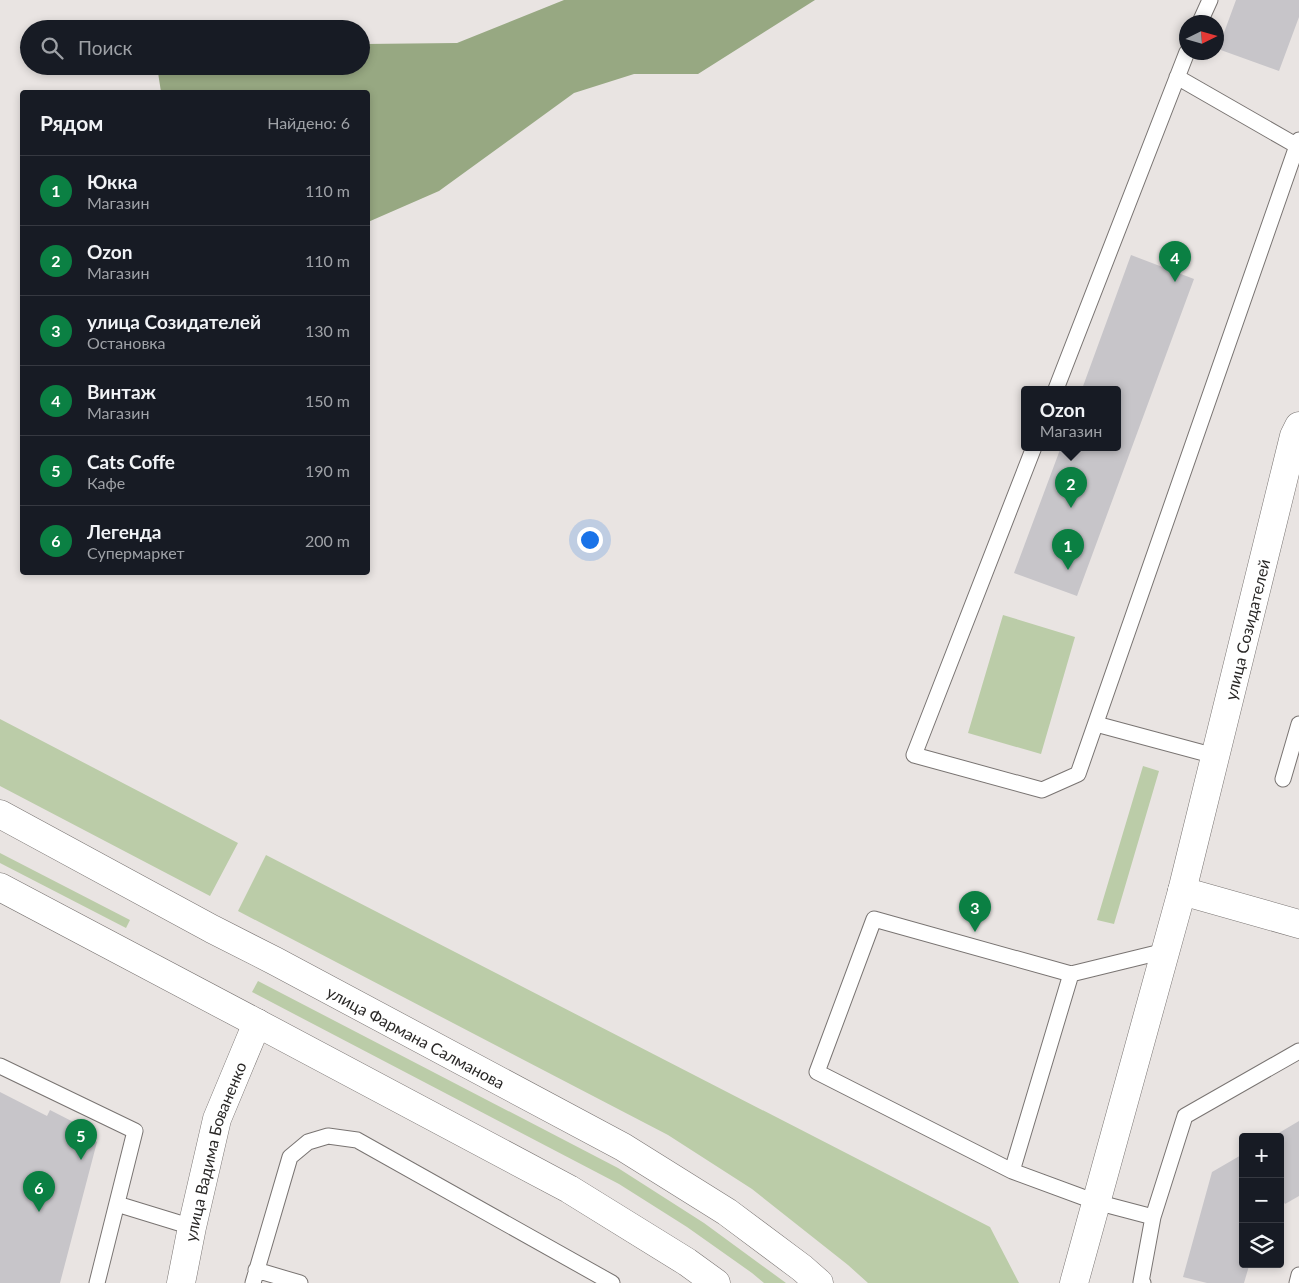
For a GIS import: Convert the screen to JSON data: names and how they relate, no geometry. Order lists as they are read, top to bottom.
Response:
{
  "streets": {
    "street": ["улица Созидателей", "улица Фармана Салманова", "улица Вадима Бованенко"]
  },
  "north": "right",
  "page": {
    "search": "Поиск",
    "heading": ["Рядом", "Найдено: 6"],
    "list": [
      {
        "mark": "1",
        "name": "Юкка",
        "note": "Магазин",
        "value": "110 m"
      },
      {
        "mark": "2",
        "name": "Ozon",
        "note": "Магазин",
        "value": "110 m"
      },
      {
        "mark": "3",
        "name": "улица Созидателей",
        "note": "Остановка",
        "value": "130 m"
      },
      {
        "mark": "4",
        "name": "Винтаж",
        "note": "Магазин",
        "value": "150 m"
      },
      {
        "mark": "5",
        "name": "Cats Coffe",
        "note": "Кафе",
        "value": "190 m"
      },
      {
        "mark": "6",
        "name": "Легенда",
        "note": "Супермаркет",
        "value": "200 m"
      }
    ],
    "pins": [
      "4",
      "2",
      "1",
      "3",
      "5",
      "6"
    ],
    "popup": ["Ozon", "Магазин"],
    "map_buttons": ["+", "−"]
  }
}
